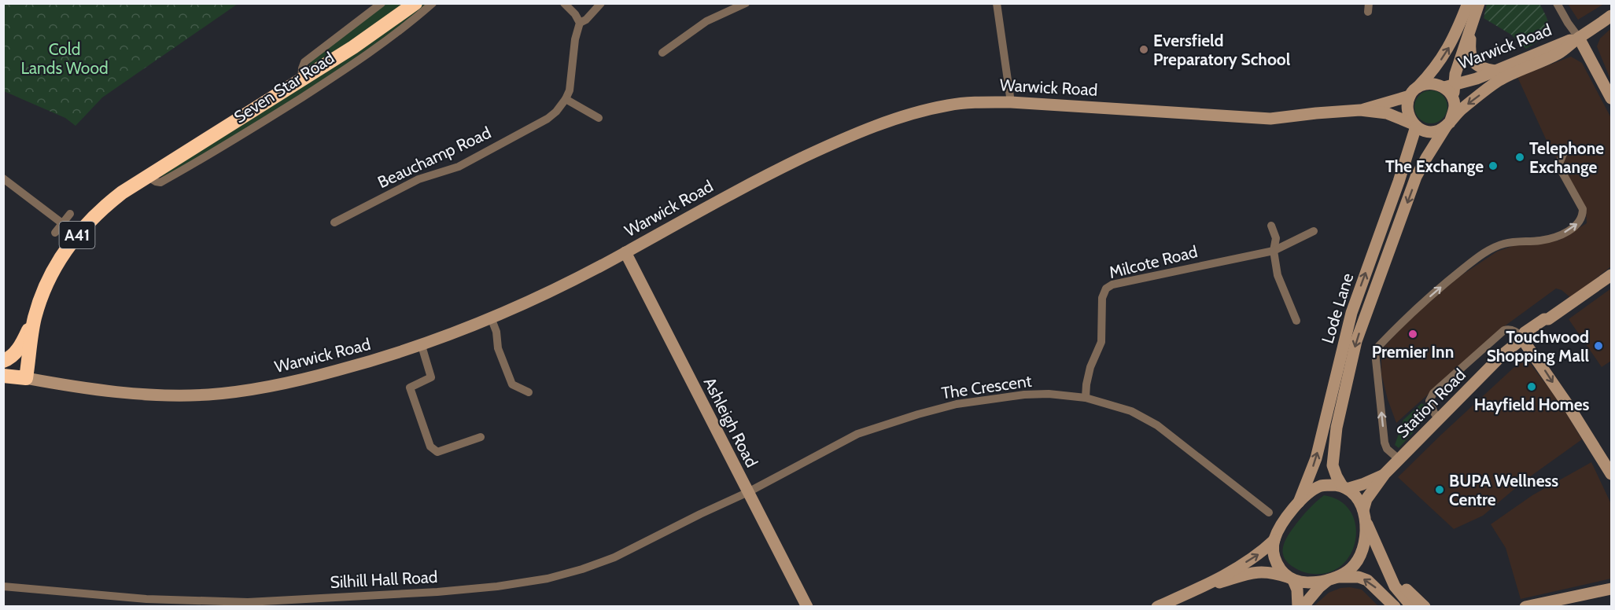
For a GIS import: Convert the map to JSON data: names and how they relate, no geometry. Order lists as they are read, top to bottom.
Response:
{
  "streets": {
    "highway": ["Warwick Road", "Seven Star Road", "A41"],
    "main road": ["Lode Lane", "Station Road", "Ashleigh Road"],
    "street": [
      "Beauchamp Road",
      "Milcote Road",
      "The Crescent",
      "Silhill Hall Road"
    ]
  },
  "crossings": [
    ["Warwick Road", "Seven Star Road"],
    ["Warwick Road", "Lode Lane"],
    ["Warwick Road", "Ashleigh Road"],
    ["Milcote Road", "The Crescent"],
    ["Lode Lane", "Station Road"],
    ["The Crescent", "Ashleigh Road"],
    ["The Crescent", "Silhill Hall Road"],
    ["Ashleigh Road", "Silhill Hall Road"]
  ],
  "parks": ["Cold Lands Wood"],
  "places": [
    "Eversfield Preparatory School",
    "Telephone Exchange",
    "The Exchange",
    "Premier Inn",
    "Touchwood Shopping Mall",
    "Hayfield Homes",
    "BUPA Wellness Centre"
  ]
}
